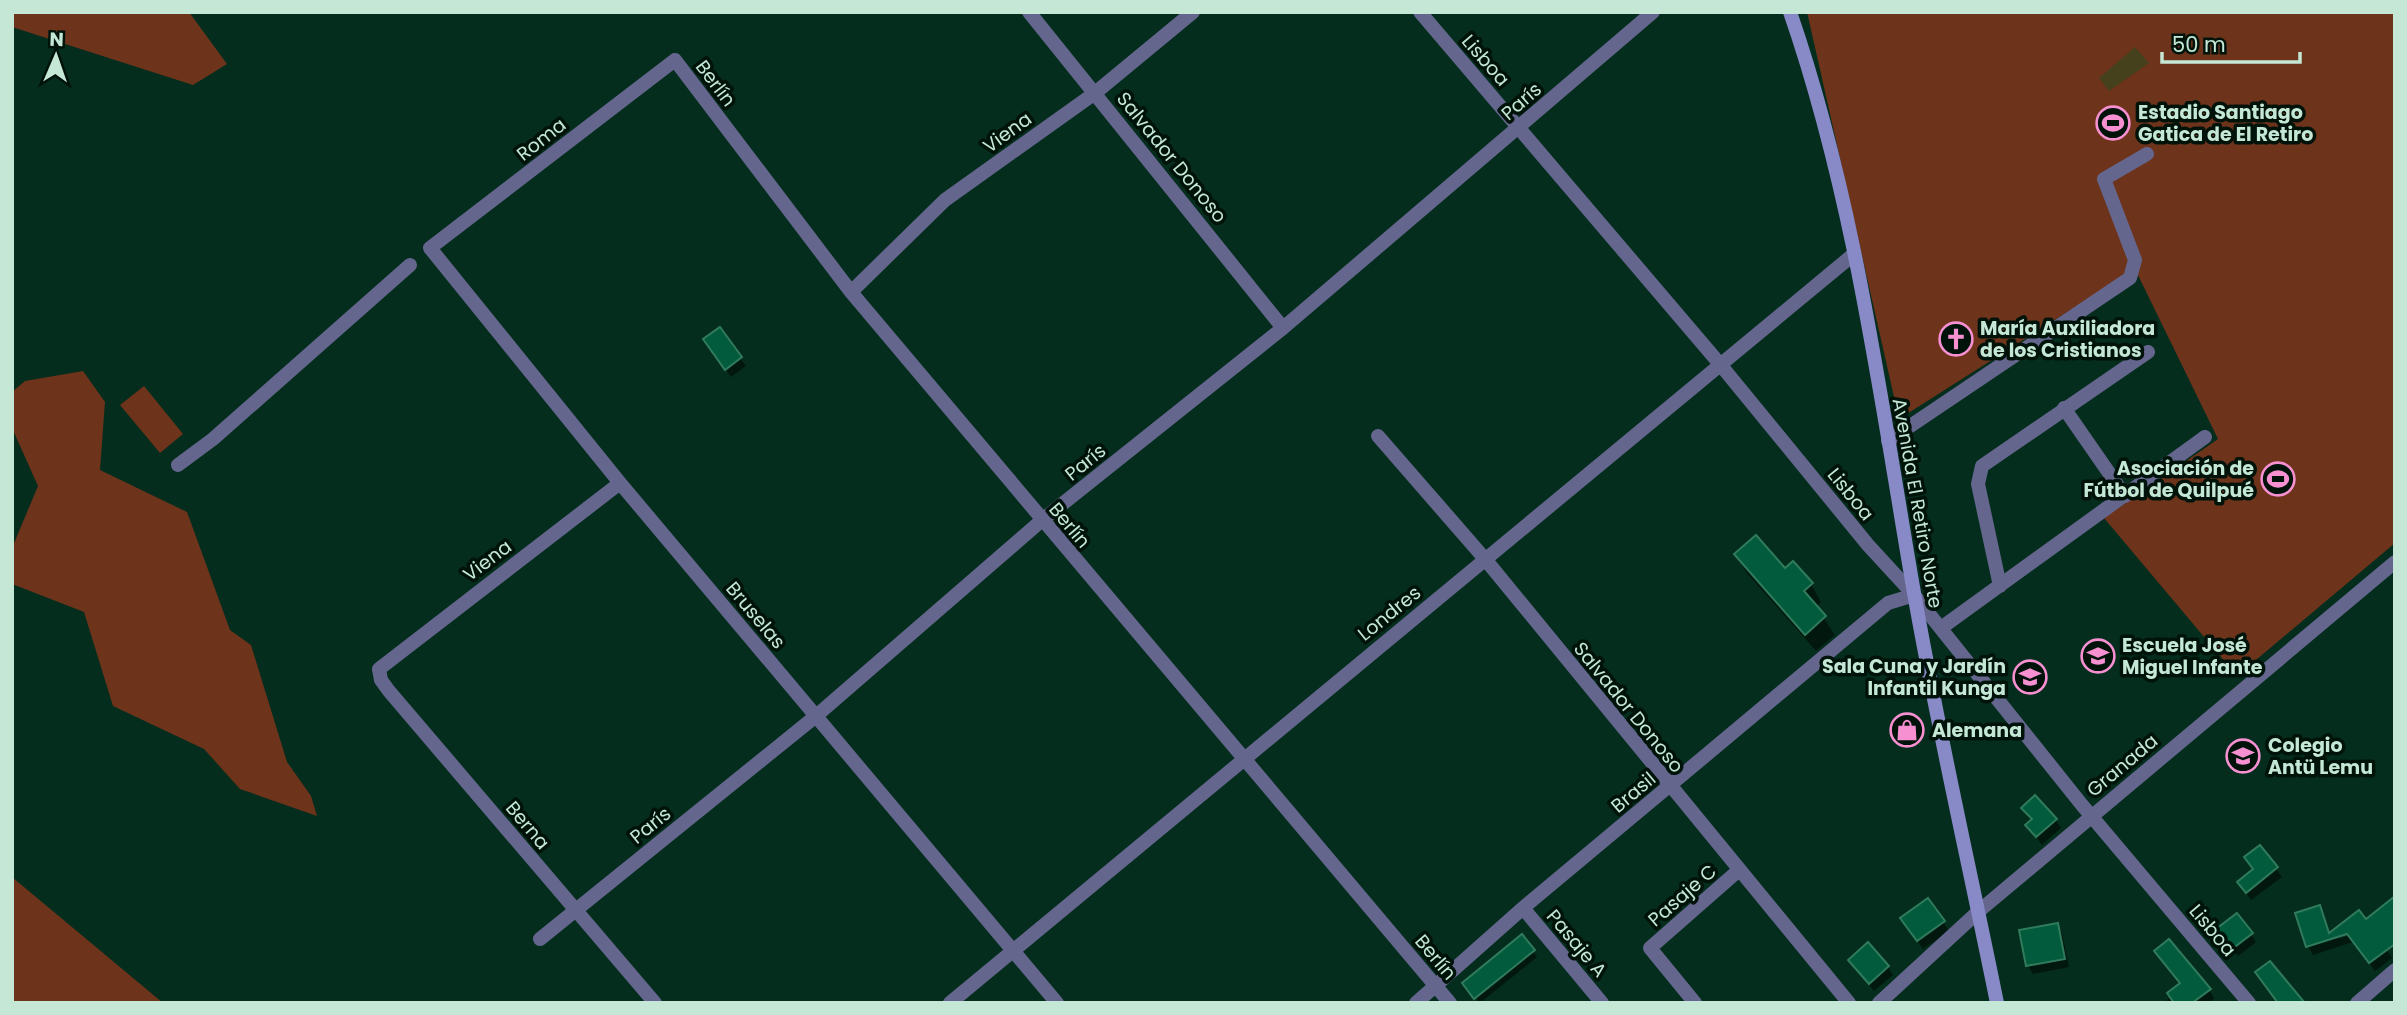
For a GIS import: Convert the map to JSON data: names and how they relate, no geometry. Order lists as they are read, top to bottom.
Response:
{
  "streets": {
    "street": [
      "Lisboa",
      "Berlín",
      "París",
      "Viena",
      "Roma",
      "Salvador Donoso",
      "Avenida El Retiro Norte",
      "Londres",
      "Bruselas",
      "Granada",
      "Brasil",
      "Berna",
      "Pasaje C",
      "Pasaje A"
    ]
  },
  "crossings": [
    ["Lisboa", "París"],
    ["Lisboa", "Avenida El Retiro Norte"],
    ["Lisboa", "Londres"],
    ["Lisboa", "Granada"],
    ["Lisboa", "Brasil"],
    ["Berlín", "París"],
    ["Berlín", "Viena"],
    ["Berlín", "Roma"],
    ["Berlín", "Londres"],
    ["Berlín", "Brasil"],
    ["París", "Salvador Donoso"],
    ["París", "Bruselas"],
    ["París", "Berna"],
    ["Viena", "Salvador Donoso"],
    ["Viena", "Bruselas"],
    ["Viena", "Berna"],
    ["Roma", "Bruselas"],
    ["Salvador Donoso", "Londres"],
    ["Salvador Donoso", "Brasil"],
    ["Salvador Donoso", "Pasaje C"],
    ["Avenida El Retiro Norte", "Londres"],
    ["Avenida El Retiro Norte", "Granada"],
    ["Avenida El Retiro Norte", "Brasil"],
    ["Londres", "Bruselas"],
    ["Brasil", "Pasaje A"]
  ],
  "places": {
    "sports": ["Estadio Santiago Gatica de El Retiro", "Asociación de Fútbol de Quilpué"],
    "church": ["María Auxiliadora de los Cristianos"],
    "school or university": ["Escuela José Miguel Infante", "Sala Cuna y Jardín Infantil Kunga", "Colegio Antü Lemu"],
    "shop": ["Alemana"]
  },
  "scale_bar": "50 m",
  "north": "top"
}
